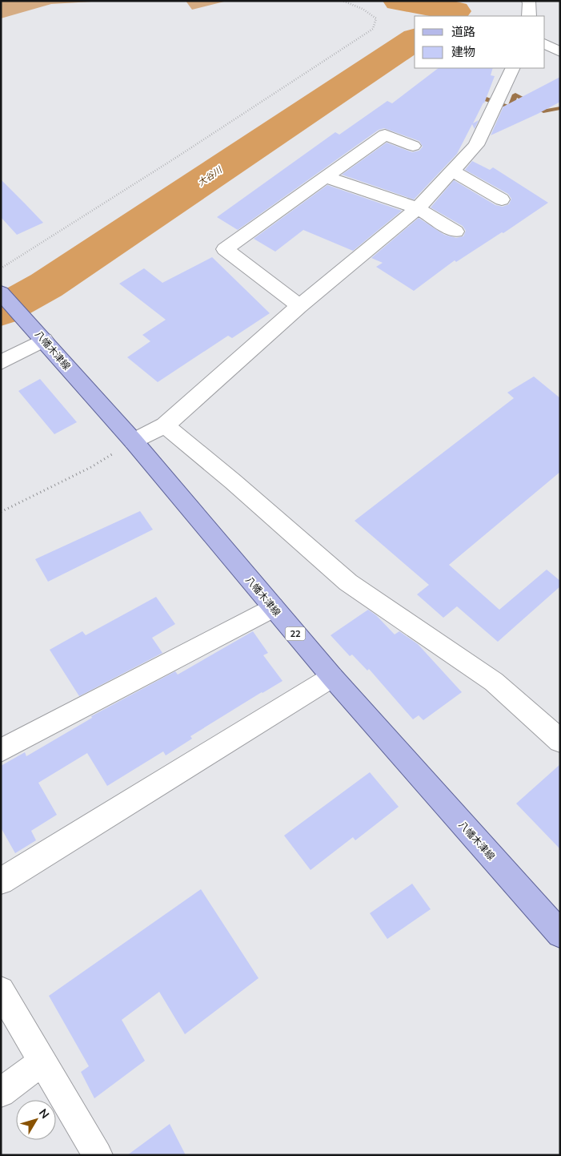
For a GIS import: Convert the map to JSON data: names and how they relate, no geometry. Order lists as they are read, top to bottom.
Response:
{
  "streets": {
    "main road": ["八幡木津線", "22"]
  },
  "water": ["大谷川"],
  "legend": ["道路", "建物"],
  "north": "top right"
}
